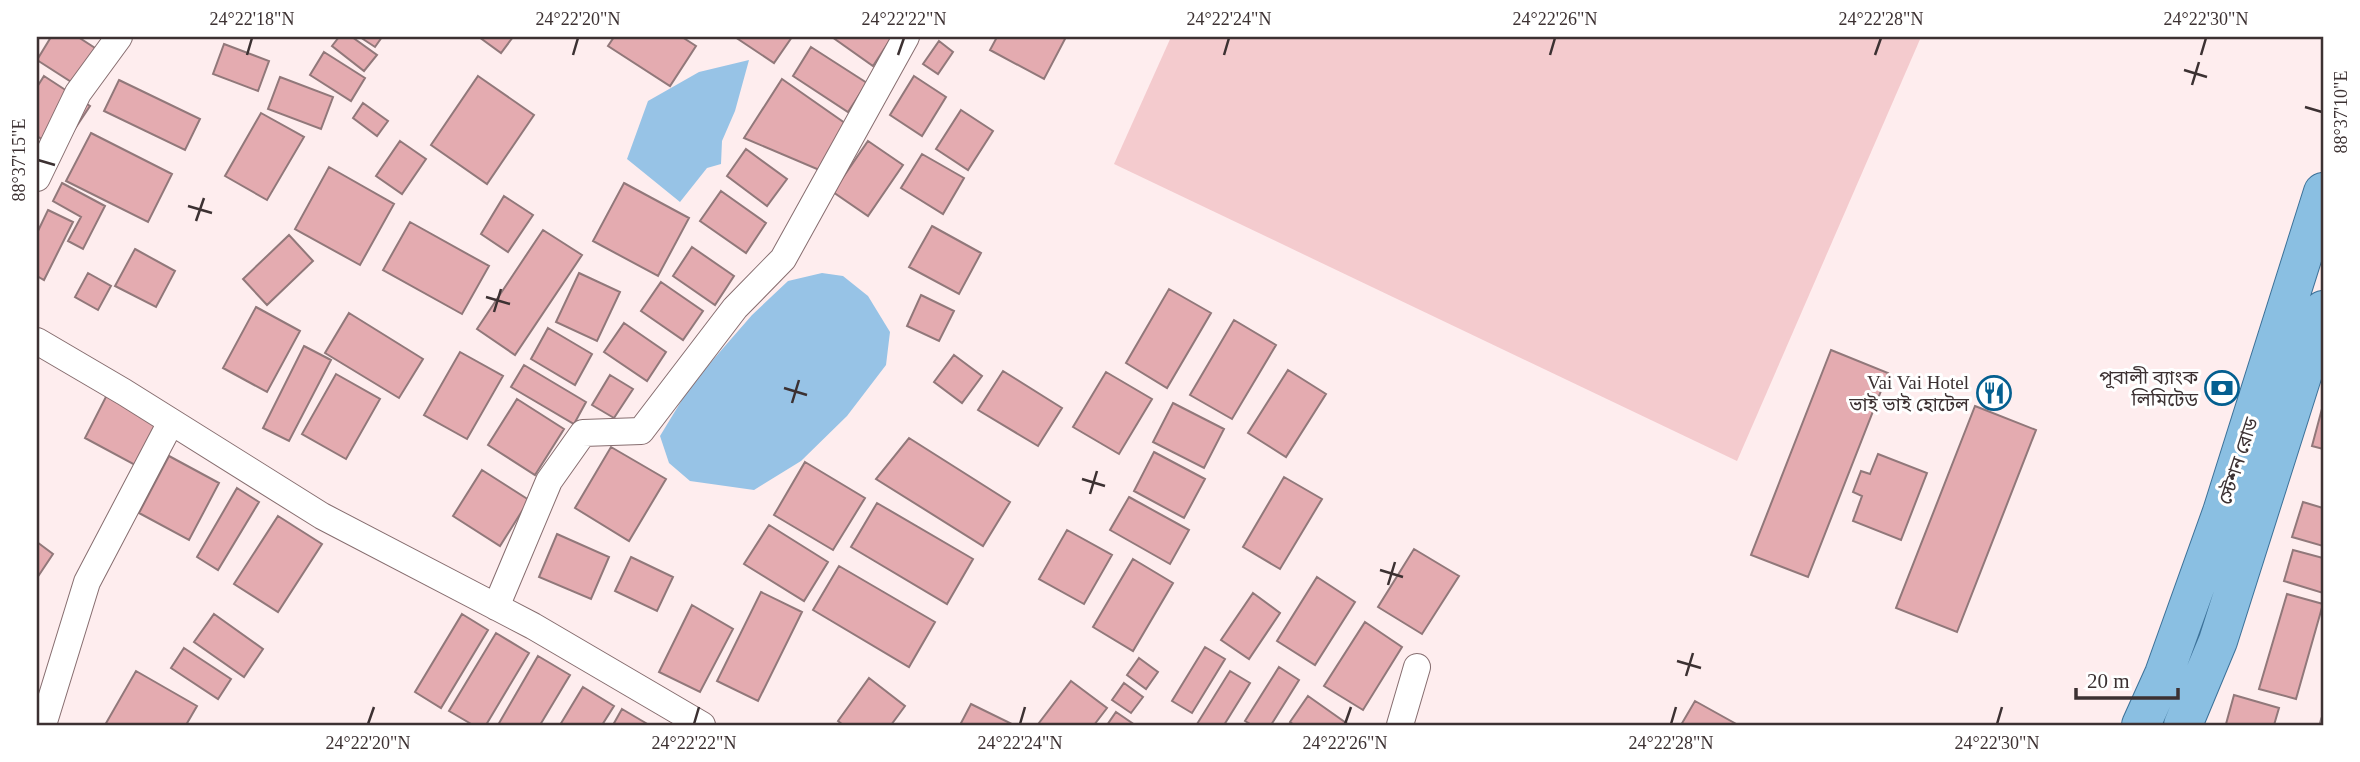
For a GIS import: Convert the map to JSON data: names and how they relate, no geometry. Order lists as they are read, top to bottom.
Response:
{
  "streets": {
    "main road": ["স্টেশন রোড"]
  },
  "places": {
    "bank": ["পূবালী ব্যাংক লিমিটেড"],
    "restaurant": ["Vai Vai Hotel ভাই ভাই হোটেল"]
  },
  "scale_bar": "20 m",
  "coordinates": [
    "24°22'18\"N",
    "24°22'20\"N",
    "24°22'22\"N",
    "24°22'24\"N",
    "24°22'26\"N",
    "24°22'28\"N",
    "24°22'30\"N",
    "88°37'10\"E",
    "88°37'15\"E"
  ]
}
